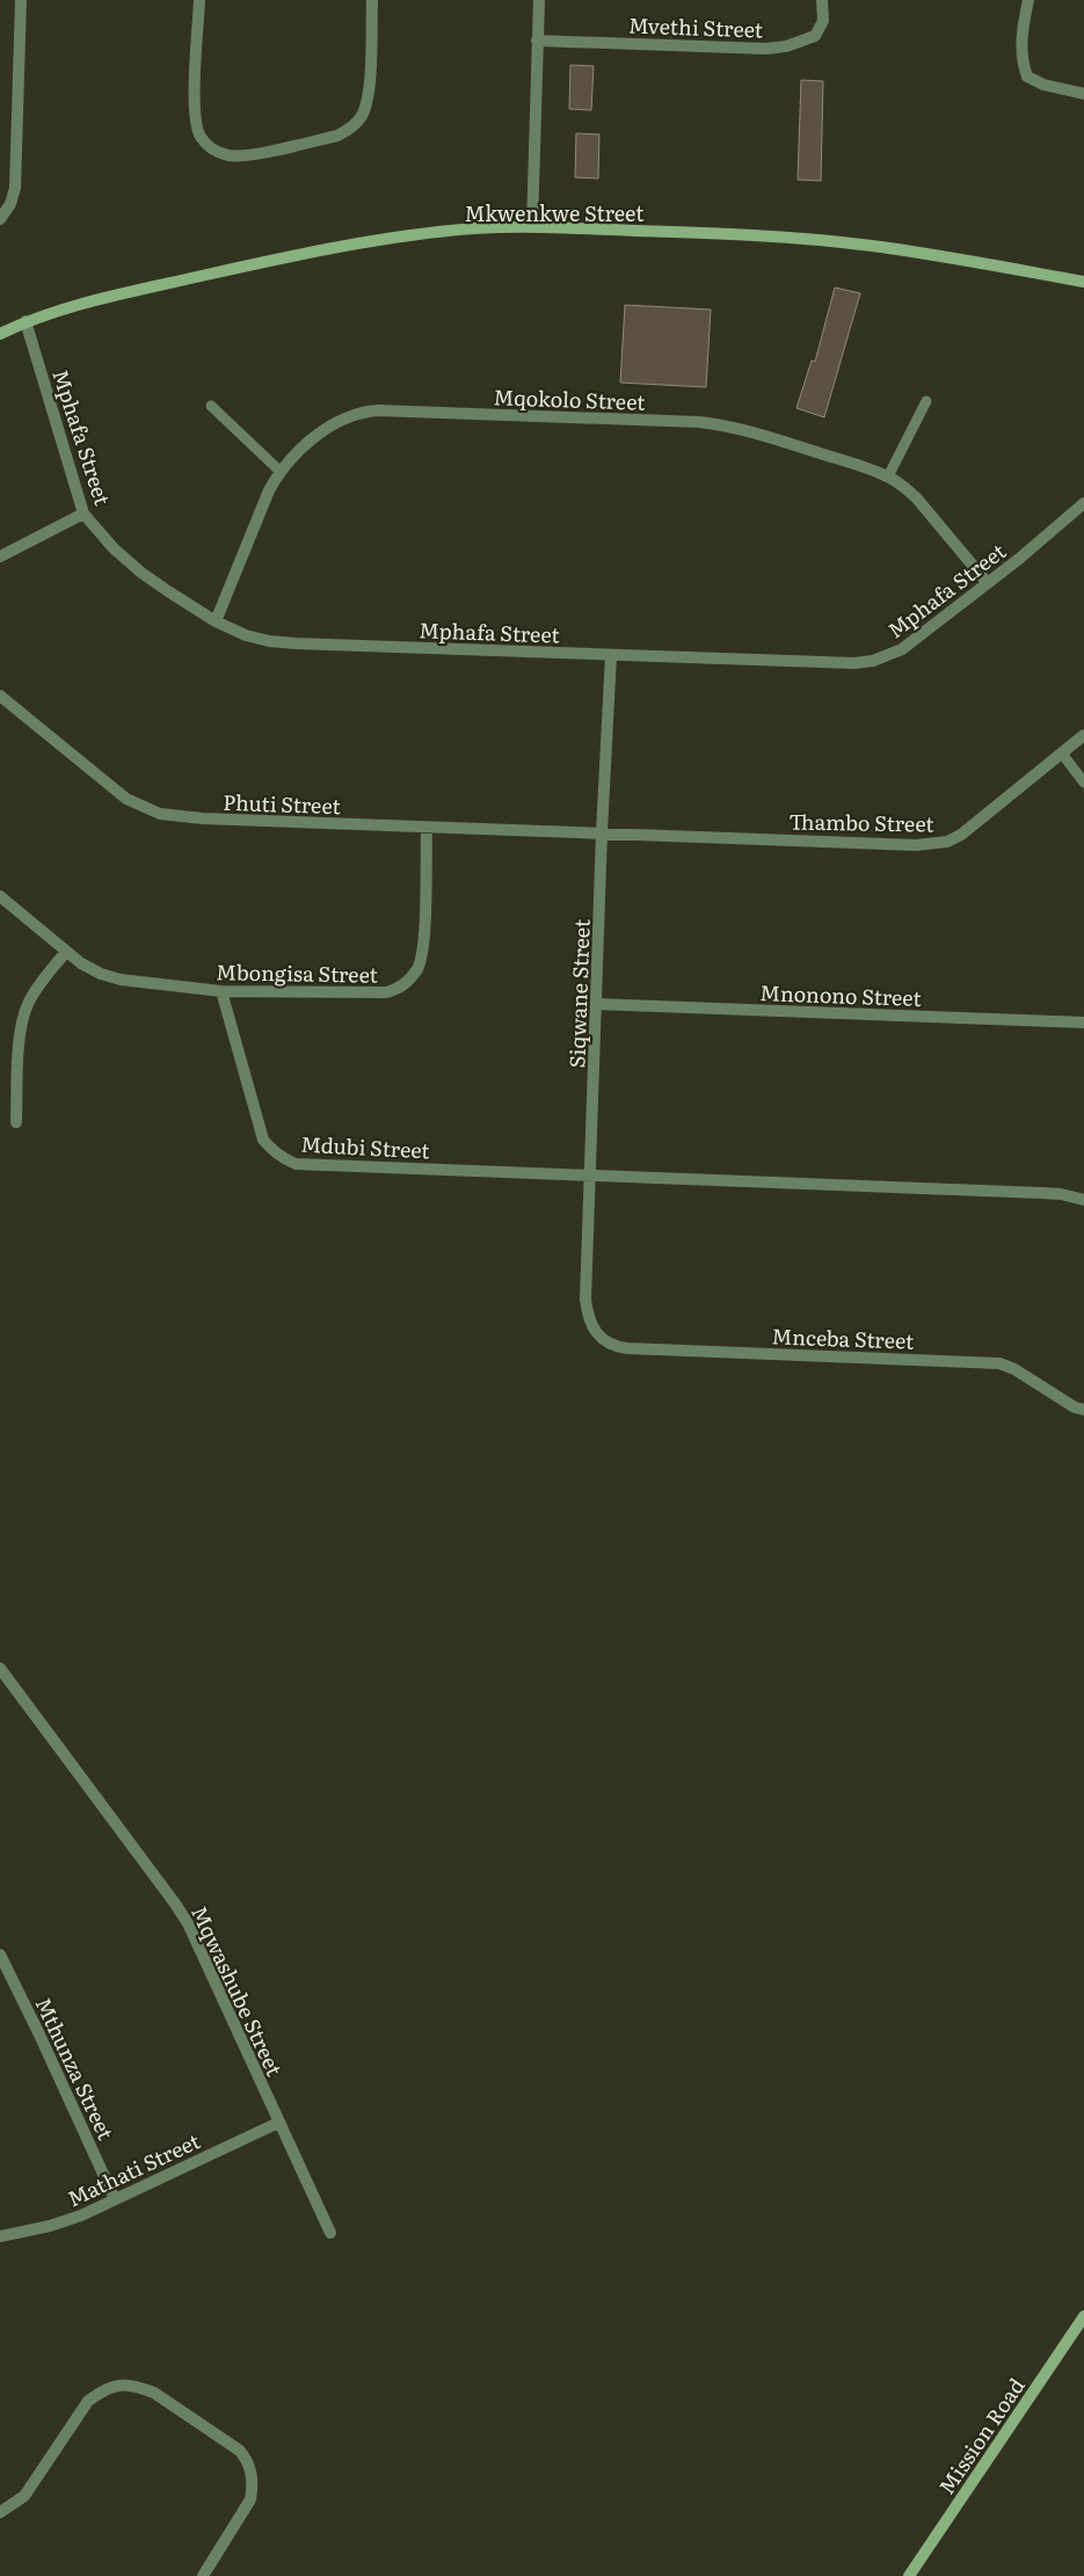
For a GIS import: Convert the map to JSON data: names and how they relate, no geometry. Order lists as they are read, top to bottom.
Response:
{
  "streets": {
    "street": [
      "Mvethi Street",
      "Mkwenkwe Street",
      "Mqokolo Street",
      "Mphafa Street",
      "Phuti Street",
      "Thambo Street",
      "Mbongisa Street",
      "Siqwane Street",
      "Mnonono Street",
      "Mdubi Street",
      "Mnceba Street",
      "Mqwashube Street",
      "Mthunza Street",
      "Mathati Street",
      "Mission Road"
    ]
  },
  "crossings": [
    ["Mkwenkwe Street", "Mphafa Street"],
    ["Mqokolo Street", "Mphafa Street"],
    ["Mphafa Street", "Siqwane Street"],
    ["Phuti Street", "Thambo Street"],
    ["Phuti Street", "Mbongisa Street"],
    ["Phuti Street", "Siqwane Street"],
    ["Thambo Street", "Siqwane Street"],
    ["Mbongisa Street", "Mdubi Street"],
    ["Siqwane Street", "Mnonono Street"],
    ["Siqwane Street", "Mdubi Street"],
    ["Siqwane Street", "Mnceba Street"],
    ["Mqwashube Street", "Mathati Street"],
    ["Mthunza Street", "Mathati Street"]
  ]
}
